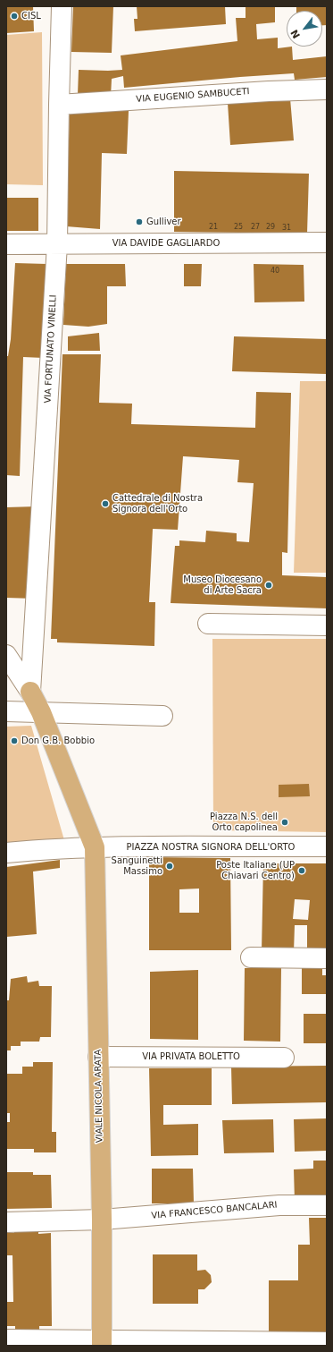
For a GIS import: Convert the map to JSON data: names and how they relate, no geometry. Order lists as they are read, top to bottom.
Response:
{
  "streets": {
    "main road": ["VIALE NICOLA ARATA"],
    "street": [
      "VIA EUGENIO SAMBUCETI",
      "VIA DAVIDE GAGLIARDO",
      "VIA FORTUNATO VINELLI",
      "PIAZZA NOSTRA SIGNORA DELL'ORTO",
      "VIA PRIVATA BOLETTO",
      "VIA FRANCESCO BANCALARI"
    ]
  },
  "crossings": [
    ["VIA EUGENIO SAMBUCETI", "VIA FORTUNATO VINELLI"],
    ["VIA DAVIDE GAGLIARDO", "VIA FORTUNATO VINELLI"],
    ["PIAZZA NOSTRA SIGNORA DELL'ORTO", "VIALE NICOLA ARATA"],
    ["VIA PRIVATA BOLETTO", "VIALE NICOLA ARATA"],
    ["VIALE NICOLA ARATA", "VIA FRANCESCO BANCALARI"]
  ],
  "places": [
    "CISL",
    "Gulliver",
    "Cattedrale di Nostra Signora dell'Orto",
    "Museo Diocesano di Arte Sacra",
    "Don G.B. Bobbio",
    "Piazza N.S. dell Orto capolinea",
    "Sanguinetti Massimo",
    "Poste Italiane (UP Chiavari Centro)"
  ],
  "house_numbers": [
    "21",
    "25",
    "27",
    "29",
    "31",
    "40"
  ],
  "north": "bottom left"
}
